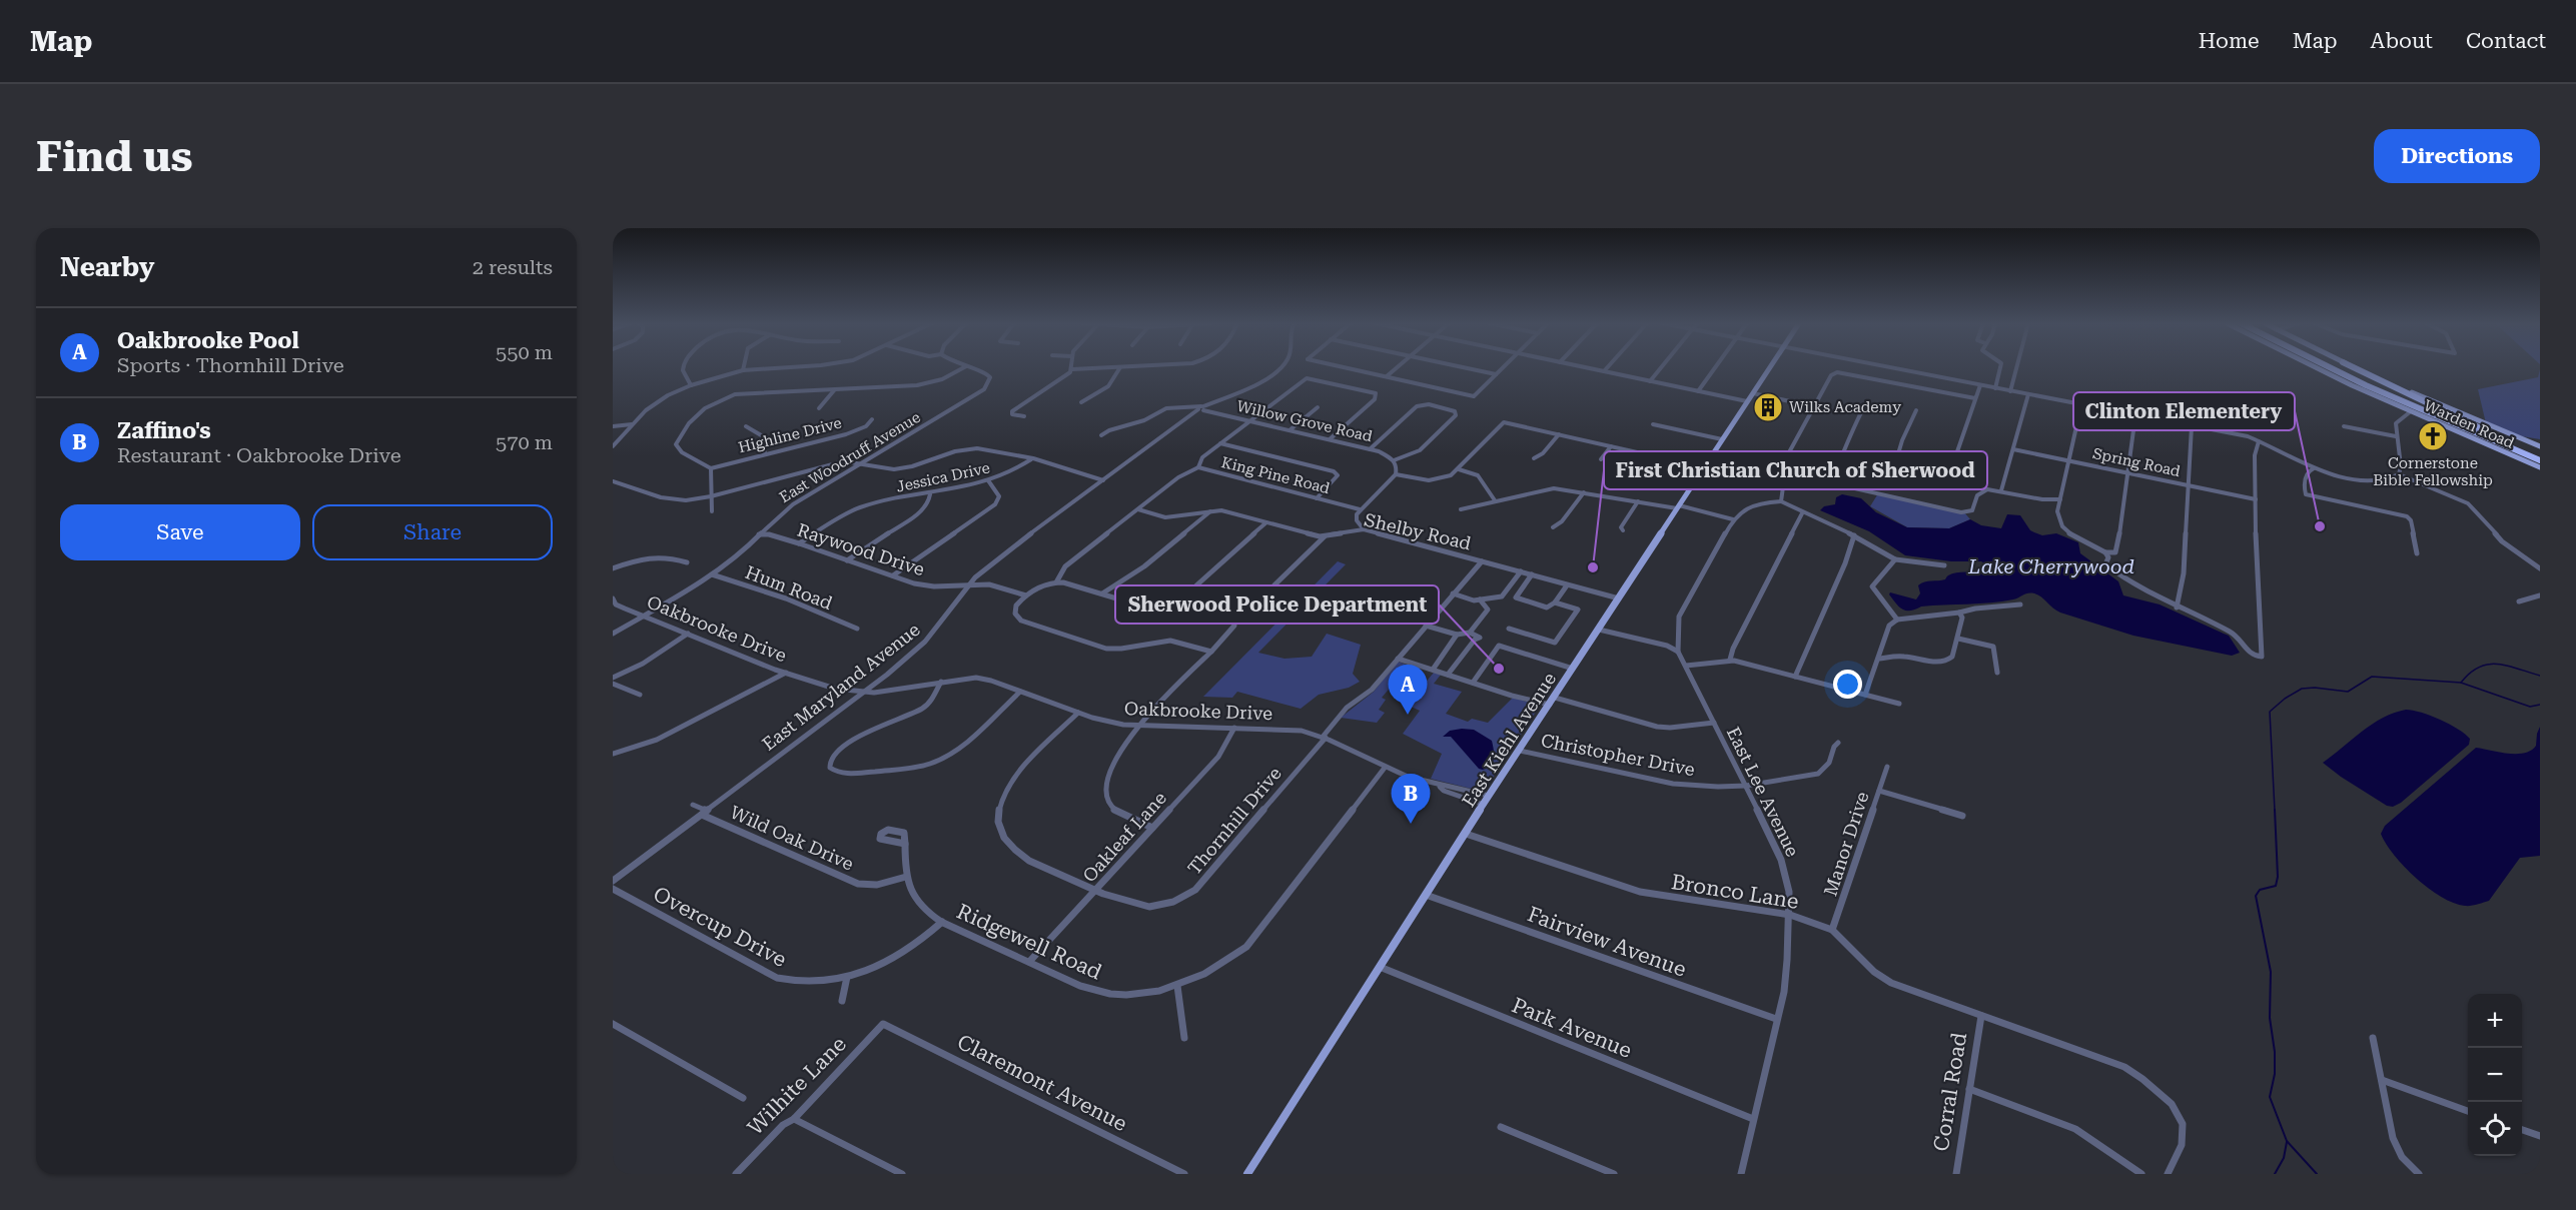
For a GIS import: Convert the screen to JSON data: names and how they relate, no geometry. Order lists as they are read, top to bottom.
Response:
{
  "streets": {
    "main road": ["Warden Road", "East Kiehl Avenue"],
    "street": [
      "Willow Grove Road",
      "Highline Drive",
      "East Woodruff Avenue",
      "Spring Road",
      "King Pine Road",
      "Jessica Drive",
      "Shelby Road",
      "Raywood Drive",
      "Hum Road",
      "Oakbrooke Drive",
      "East Maryland Avenue",
      "Christopher Drive",
      "East Lee Avenue",
      "Thornhill Drive",
      "Oakleaf Lane",
      "Wild Oak Drive",
      "Manor Drive",
      "Bronco Lane",
      "Overcup Drive",
      "Ridgewell Road",
      "Fairview Avenue",
      "Park Avenue",
      "Claremont Avenue",
      "Wilhite Lane",
      "Corral Road"
    ]
  },
  "crossings": [
    ["Willow Grove Road", "King Pine Road"],
    ["Willow Grove Road", "East Maryland Avenue"],
    ["East Woodruff Avenue", "Jessica Drive"],
    ["East Woodruff Avenue", "Raywood Drive"],
    ["East Woodruff Avenue", "Hum Road"],
    ["East Woodruff Avenue", "Oakbrooke Drive"],
    ["Jessica Drive", "Raywood Drive"],
    ["Shelby Road", "East Kiehl Avenue"],
    ["Shelby Road", "Thornhill Drive"],
    ["Raywood Drive", "East Maryland Avenue"],
    ["Oakbrooke Drive", "East Maryland Avenue"],
    ["Oakbrooke Drive", "East Kiehl Avenue"],
    ["Oakbrooke Drive", "Thornhill Drive"],
    ["Oakbrooke Drive", "Oakleaf Lane"],
    ["Oakbrooke Drive", "Ridgewell Road"],
    ["East Maryland Avenue", "Wild Oak Drive"],
    ["East Kiehl Avenue", "Christopher Drive"],
    ["East Kiehl Avenue", "Bronco Lane"],
    ["East Kiehl Avenue", "Fairview Avenue"],
    ["East Kiehl Avenue", "Park Avenue"],
    ["Christopher Drive", "East Lee Avenue"],
    ["East Lee Avenue", "Bronco Lane"],
    ["East Lee Avenue", "Fairview Avenue"],
    ["East Lee Avenue", "Park Avenue"],
    ["Thornhill Drive", "Oakleaf Lane"],
    ["Oakleaf Lane", "Ridgewell Road"],
    ["Wild Oak Drive", "Ridgewell Road"],
    ["Manor Drive", "Bronco Lane"],
    ["Bronco Lane", "Corral Road"],
    ["Overcup Drive", "Ridgewell Road"],
    ["Claremont Avenue", "Wilhite Lane"]
  ],
  "water": ["Lake Cherrywood"],
  "places": {
    "building": ["Wilks Academy"],
    "church": ["Cornerstone Bible Fellowship"],
    "other": ["Clinton Elementery", "First Christian Church of Sherwood", "Sherwood Police Department"]
  },
  "page": {
    "header": "Map",
    "nav": [
      "Home",
      "Map",
      "About",
      "Contact"
    ],
    "buttons": [
      "Directions",
      ["Save", "Share"]
    ],
    "title": "Find us",
    "heading": ["Nearby", "2 results"],
    "list": [
      {
        "mark": "A",
        "name": "Oakbrooke Pool",
        "note": "Sports · Thornhill Drive",
        "value": "550 m"
      },
      {
        "mark": "B",
        "name": "Zaffino's",
        "note": "Restaurant · Oakbrooke Drive",
        "value": "570 m"
      }
    ],
    "pins": ["A", "B"],
    "map_buttons": ["+", "−"]
  }
}
